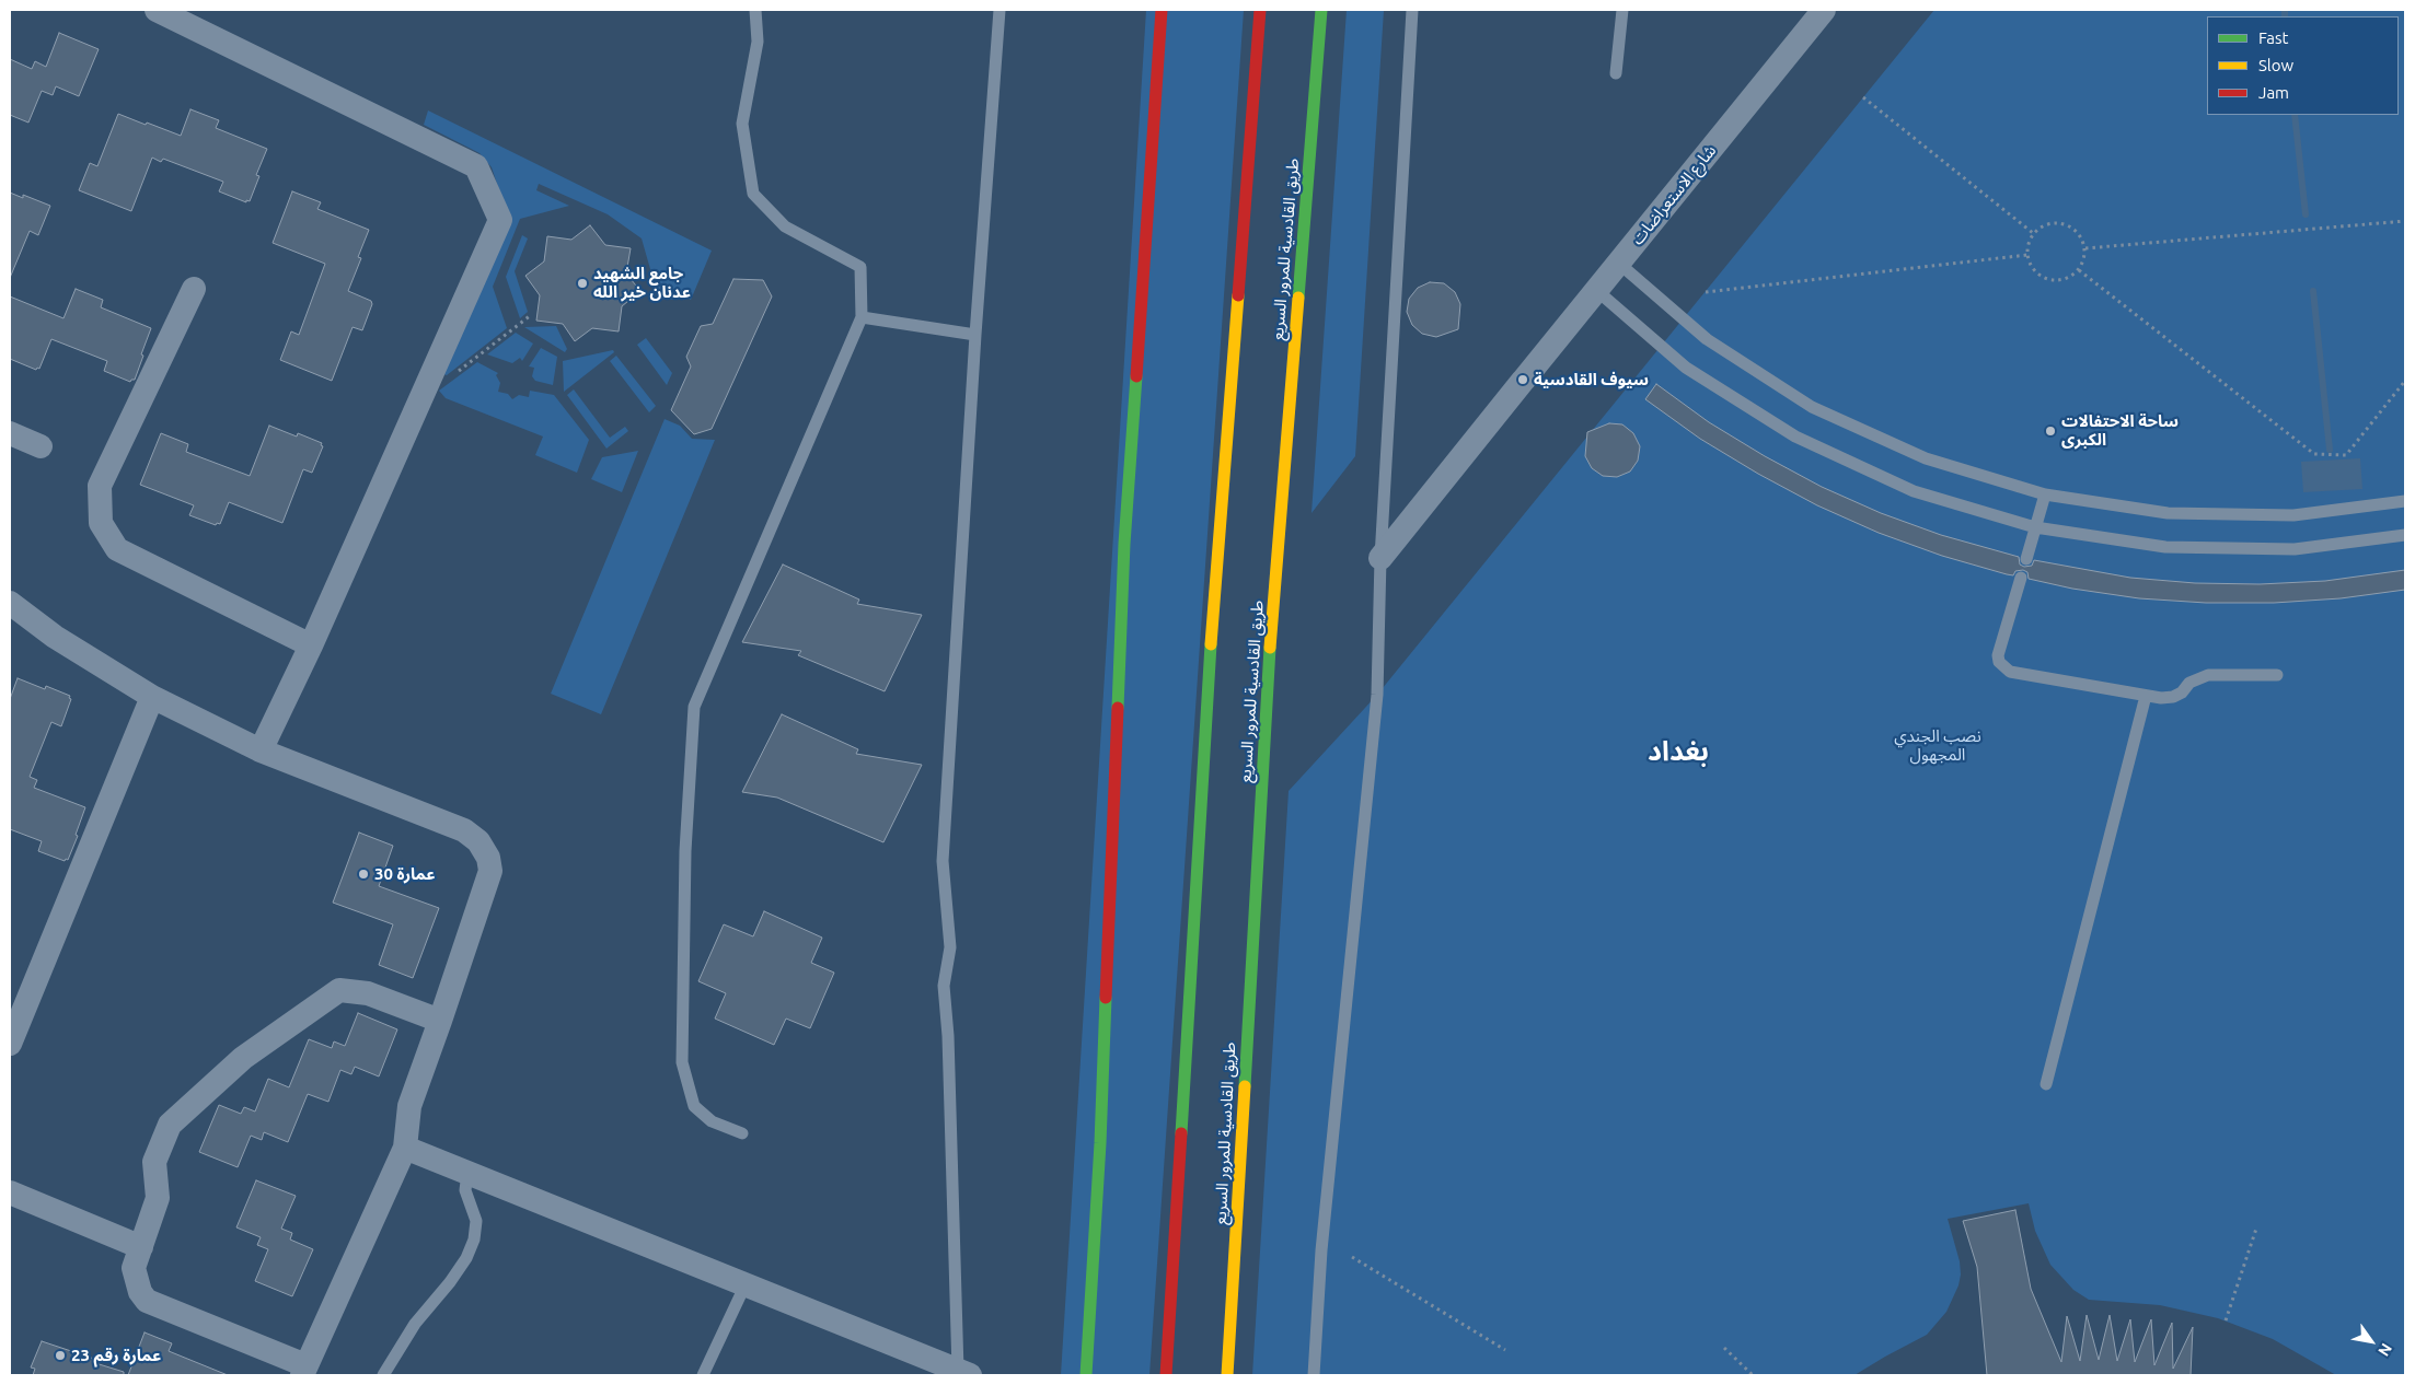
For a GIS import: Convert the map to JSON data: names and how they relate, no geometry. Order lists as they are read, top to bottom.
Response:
{
  "streets": {
    "main road": ["طريق القادسية للمرور السريع"],
    "street": ["شارع الاستعراضات"]
  },
  "districts": ["بغداد"],
  "parks": ["نصب الجندي المجهول"],
  "places": [
    "جامع الشهيد عدنان خير الله",
    "سيوف القادسية",
    "ساحة الاحتفالات الكبرى",
    "عمارة 30",
    "عمارة رقم 23"
  ],
  "legend": ["Fast", "Slow", "Jam"],
  "north": "bottom right"
}
